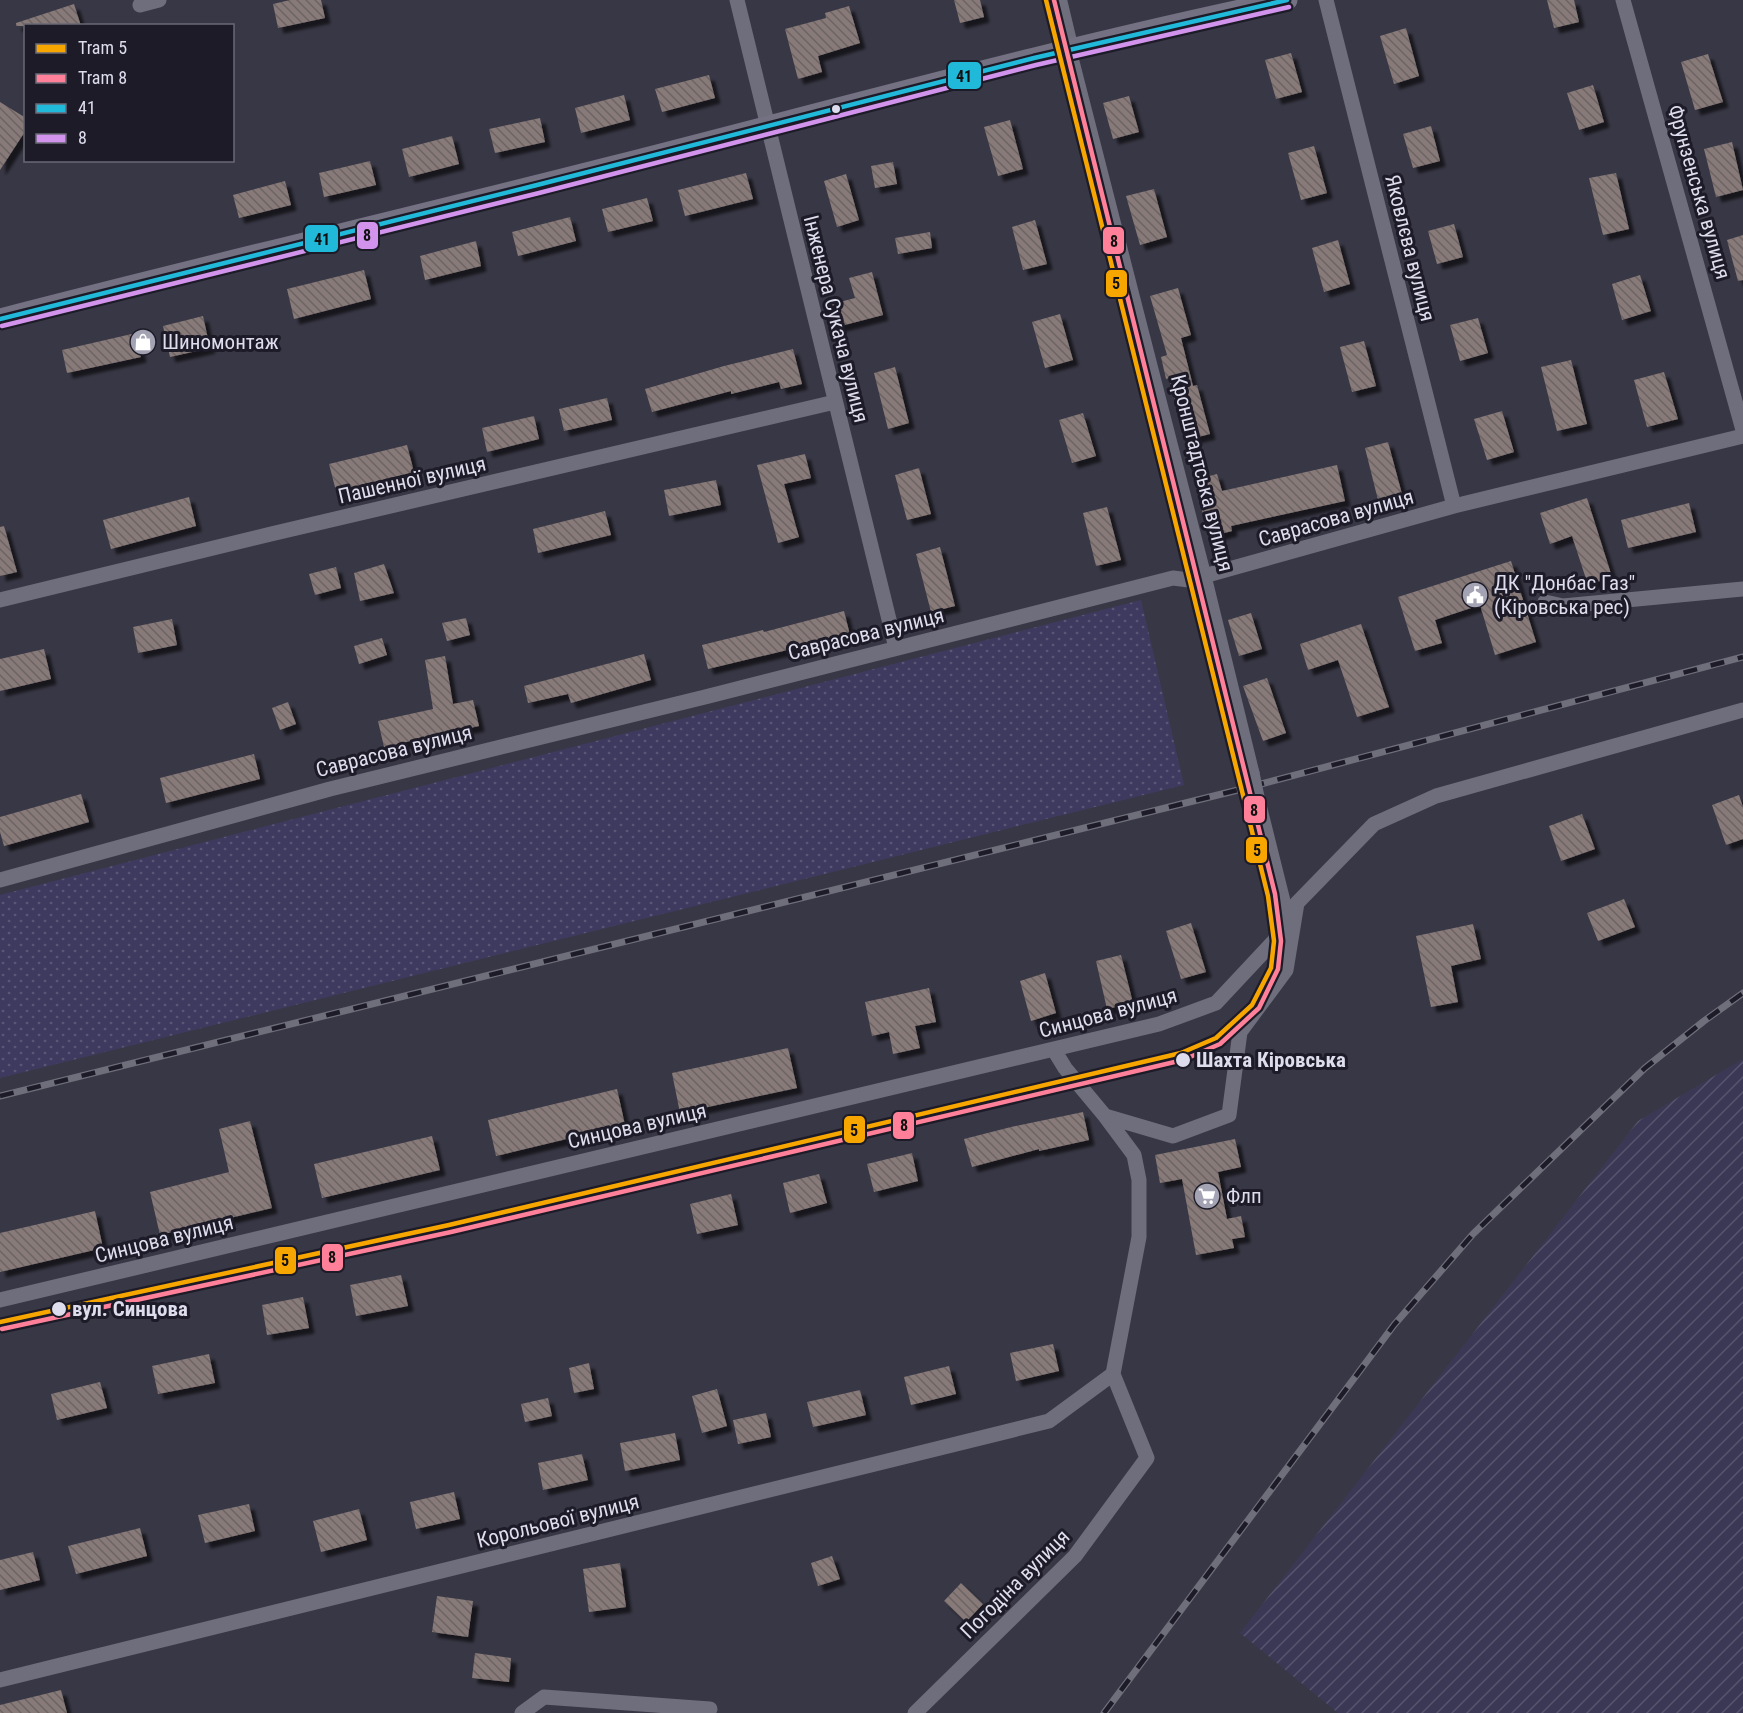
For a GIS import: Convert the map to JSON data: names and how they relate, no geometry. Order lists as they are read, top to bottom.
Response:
{
  "streets": {
    "street": [
      "Фрунзенська вулиця",
      "Яковлєва вулиця",
      "Інженера Сукача вулиця",
      "Кронштадтська вулиця",
      "Пашенної вулиця",
      "Саврасова вулиця",
      "Синцова вулиця",
      "Корольової вулиця",
      "Погодіна вулиця"
    ]
  },
  "crossings": [
    ["Яковлєва вулиця", "Саврасова вулиця"],
    ["Інженера Сукача вулиця", "Пашенної вулиця"],
    ["Інженера Сукача вулиця", "Саврасова вулиця"],
    ["Кронштадтська вулиця", "Саврасова вулиця"],
    ["Кронштадтська вулиця", "Синцова вулиця"],
    ["Корольової вулиця", "Погодіна вулиця"]
  ],
  "places": {
    "shop": ["Шиномонтаж"],
    "public building": ["ДК \"Донбас Газ\" (Кіровська рес)"],
    "other": ["Шахта Кіровська", "вул. Синцова"],
    "supermarket": ["Флп"]
  },
  "lines": [
    "tram line 5",
    "tram line 8",
    "transit line 41",
    "transit line 8"
  ],
  "legend": [
    "Tram 5",
    "Tram 8",
    "41",
    "8"
  ]
}
